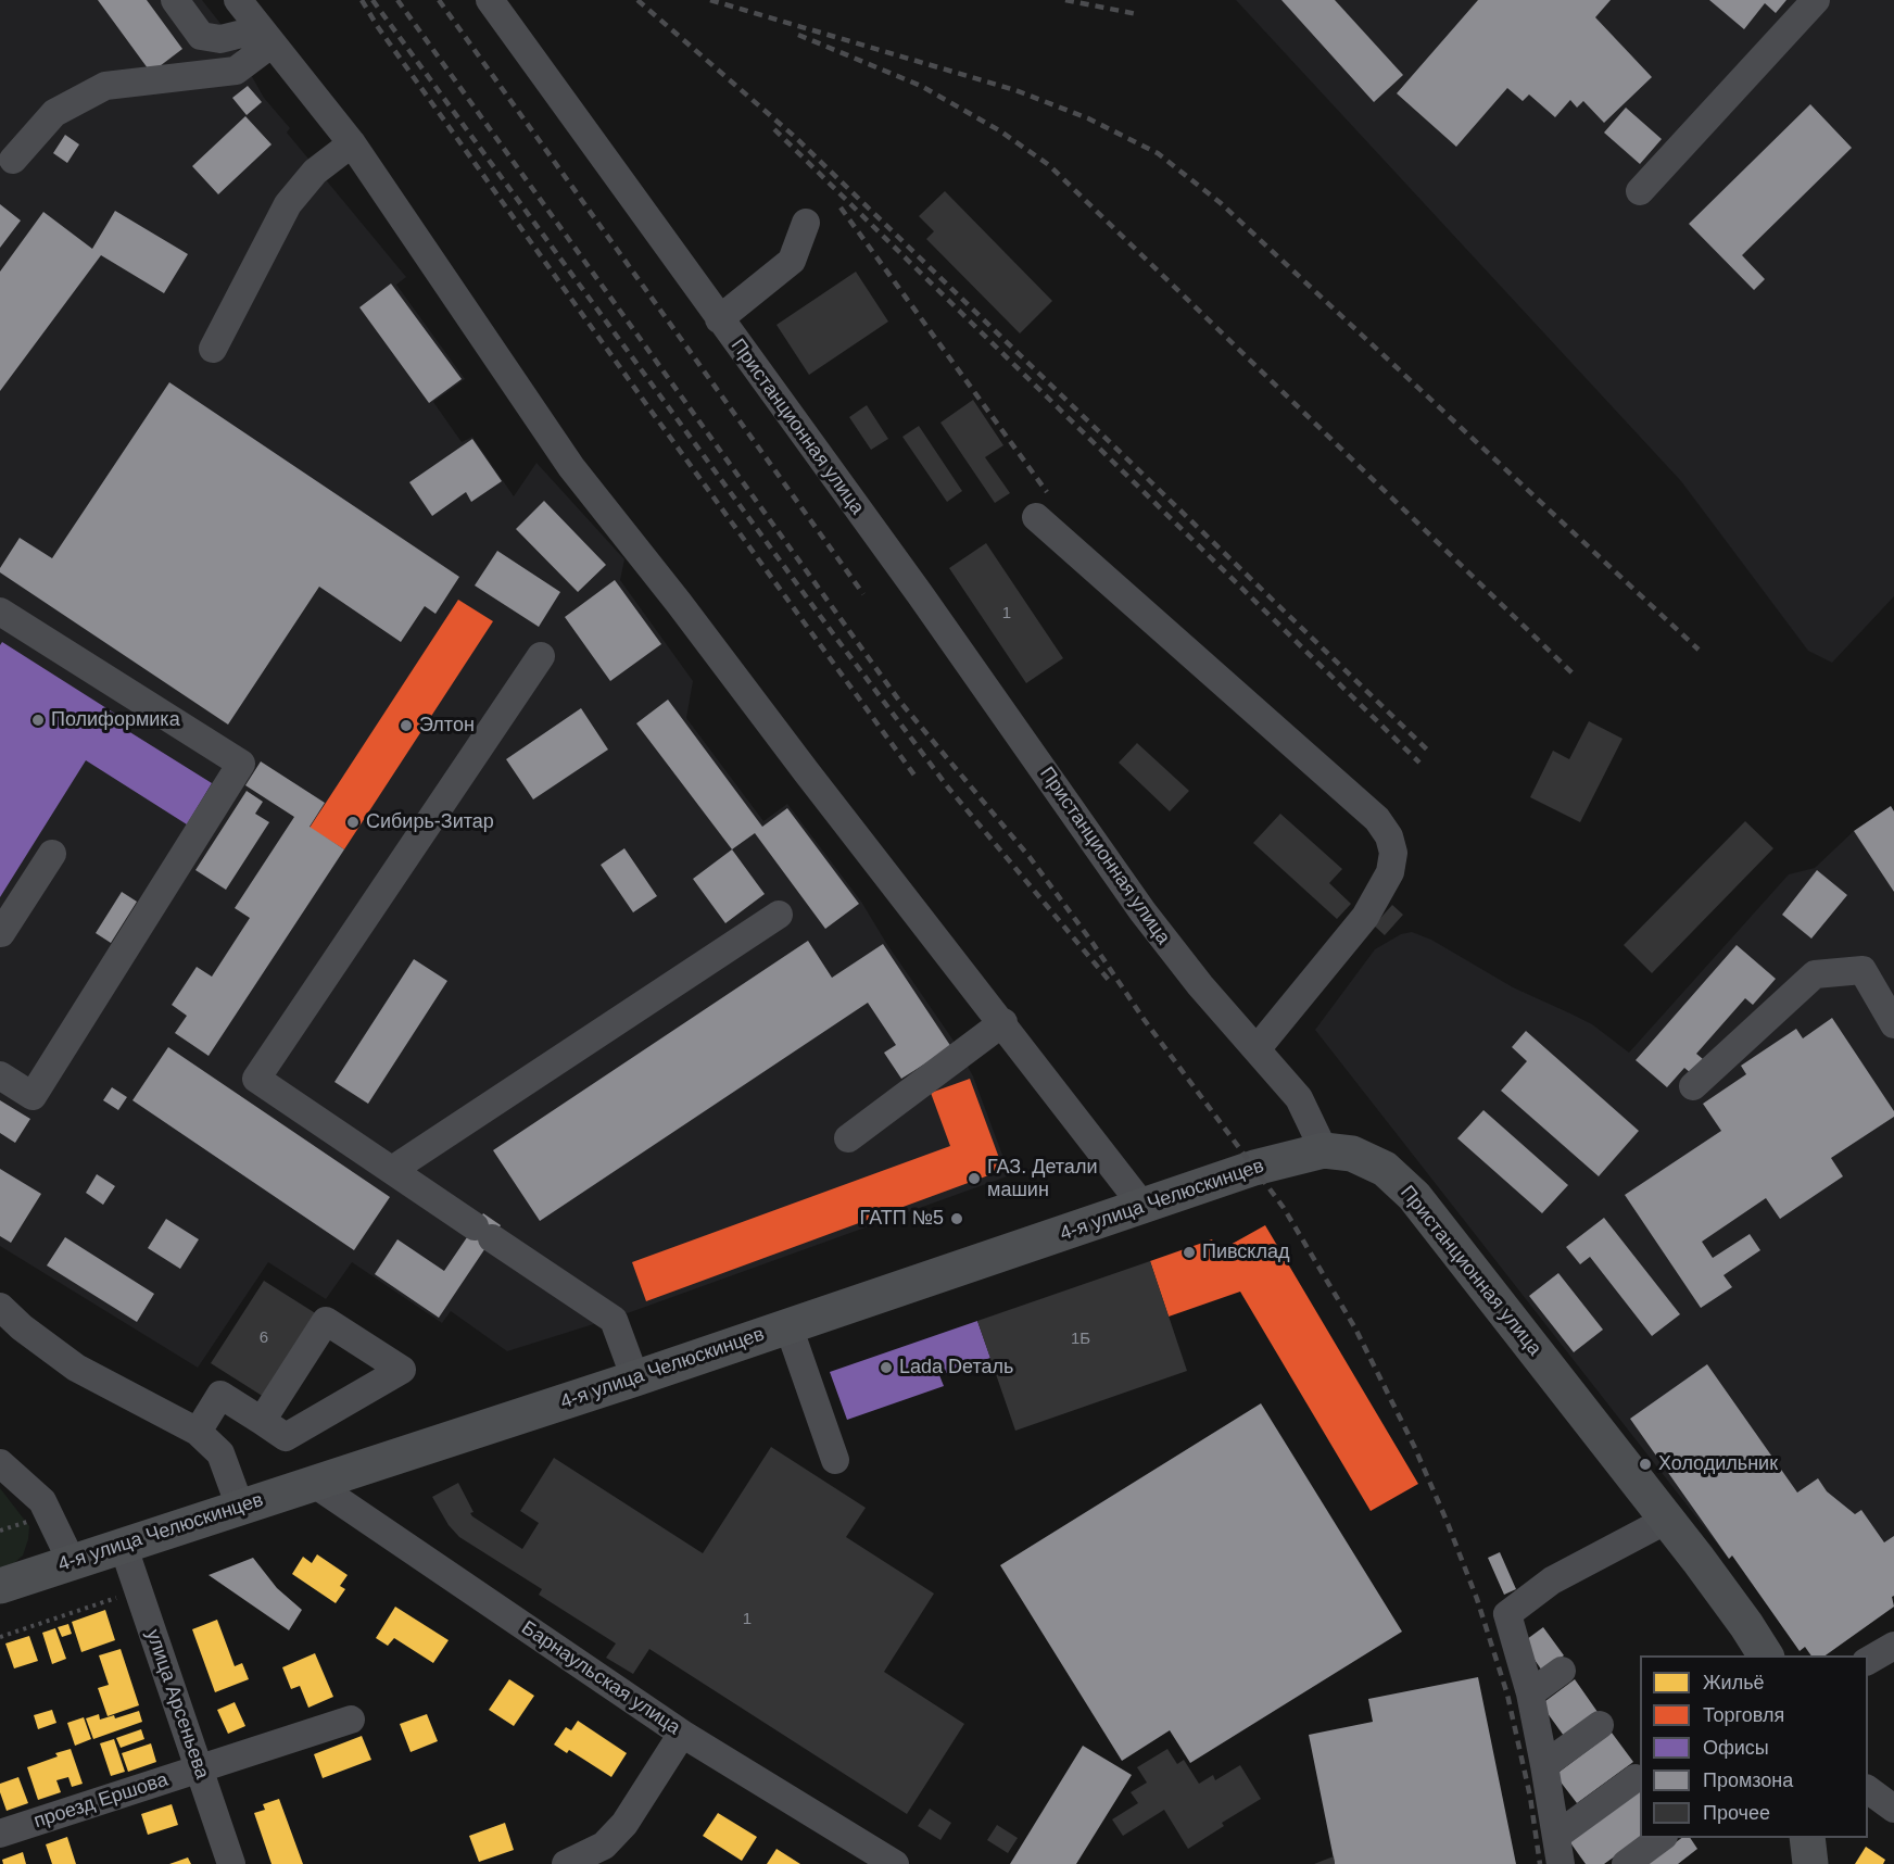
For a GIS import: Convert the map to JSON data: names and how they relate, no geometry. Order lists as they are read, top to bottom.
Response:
{
  "streets": {
    "main road": ["Пристанционная улица", "4-я улица Челюскинцев"],
    "street": ["Барнаульская улица", "улица Арсеньева", "проезд Ершова"]
  },
  "crossings": [
    ["Пристанционная улица", "4-я улица Челюскинцев"],
    ["4-я улица Челюскинцев", "Барнаульская улица"],
    ["4-я улица Челюскинцев", "улица Арсеньева"],
    ["улица Арсеньева", "проезд Ершова"]
  ],
  "places": [
    "Полиформика",
    "Элтон",
    "Сибирь-Зитар",
    "ГАЗ. Детали машин",
    "ГАТП №5",
    "Пивсклад",
    "Lada Dеталь",
    "Холодильник"
  ],
  "house_numbers": [
    "1",
    "6",
    "1Б",
    "1"
  ],
  "legend": [
    "Жильё",
    "Торговля",
    "Офисы",
    "Промзона",
    "Прочее"
  ]
}
